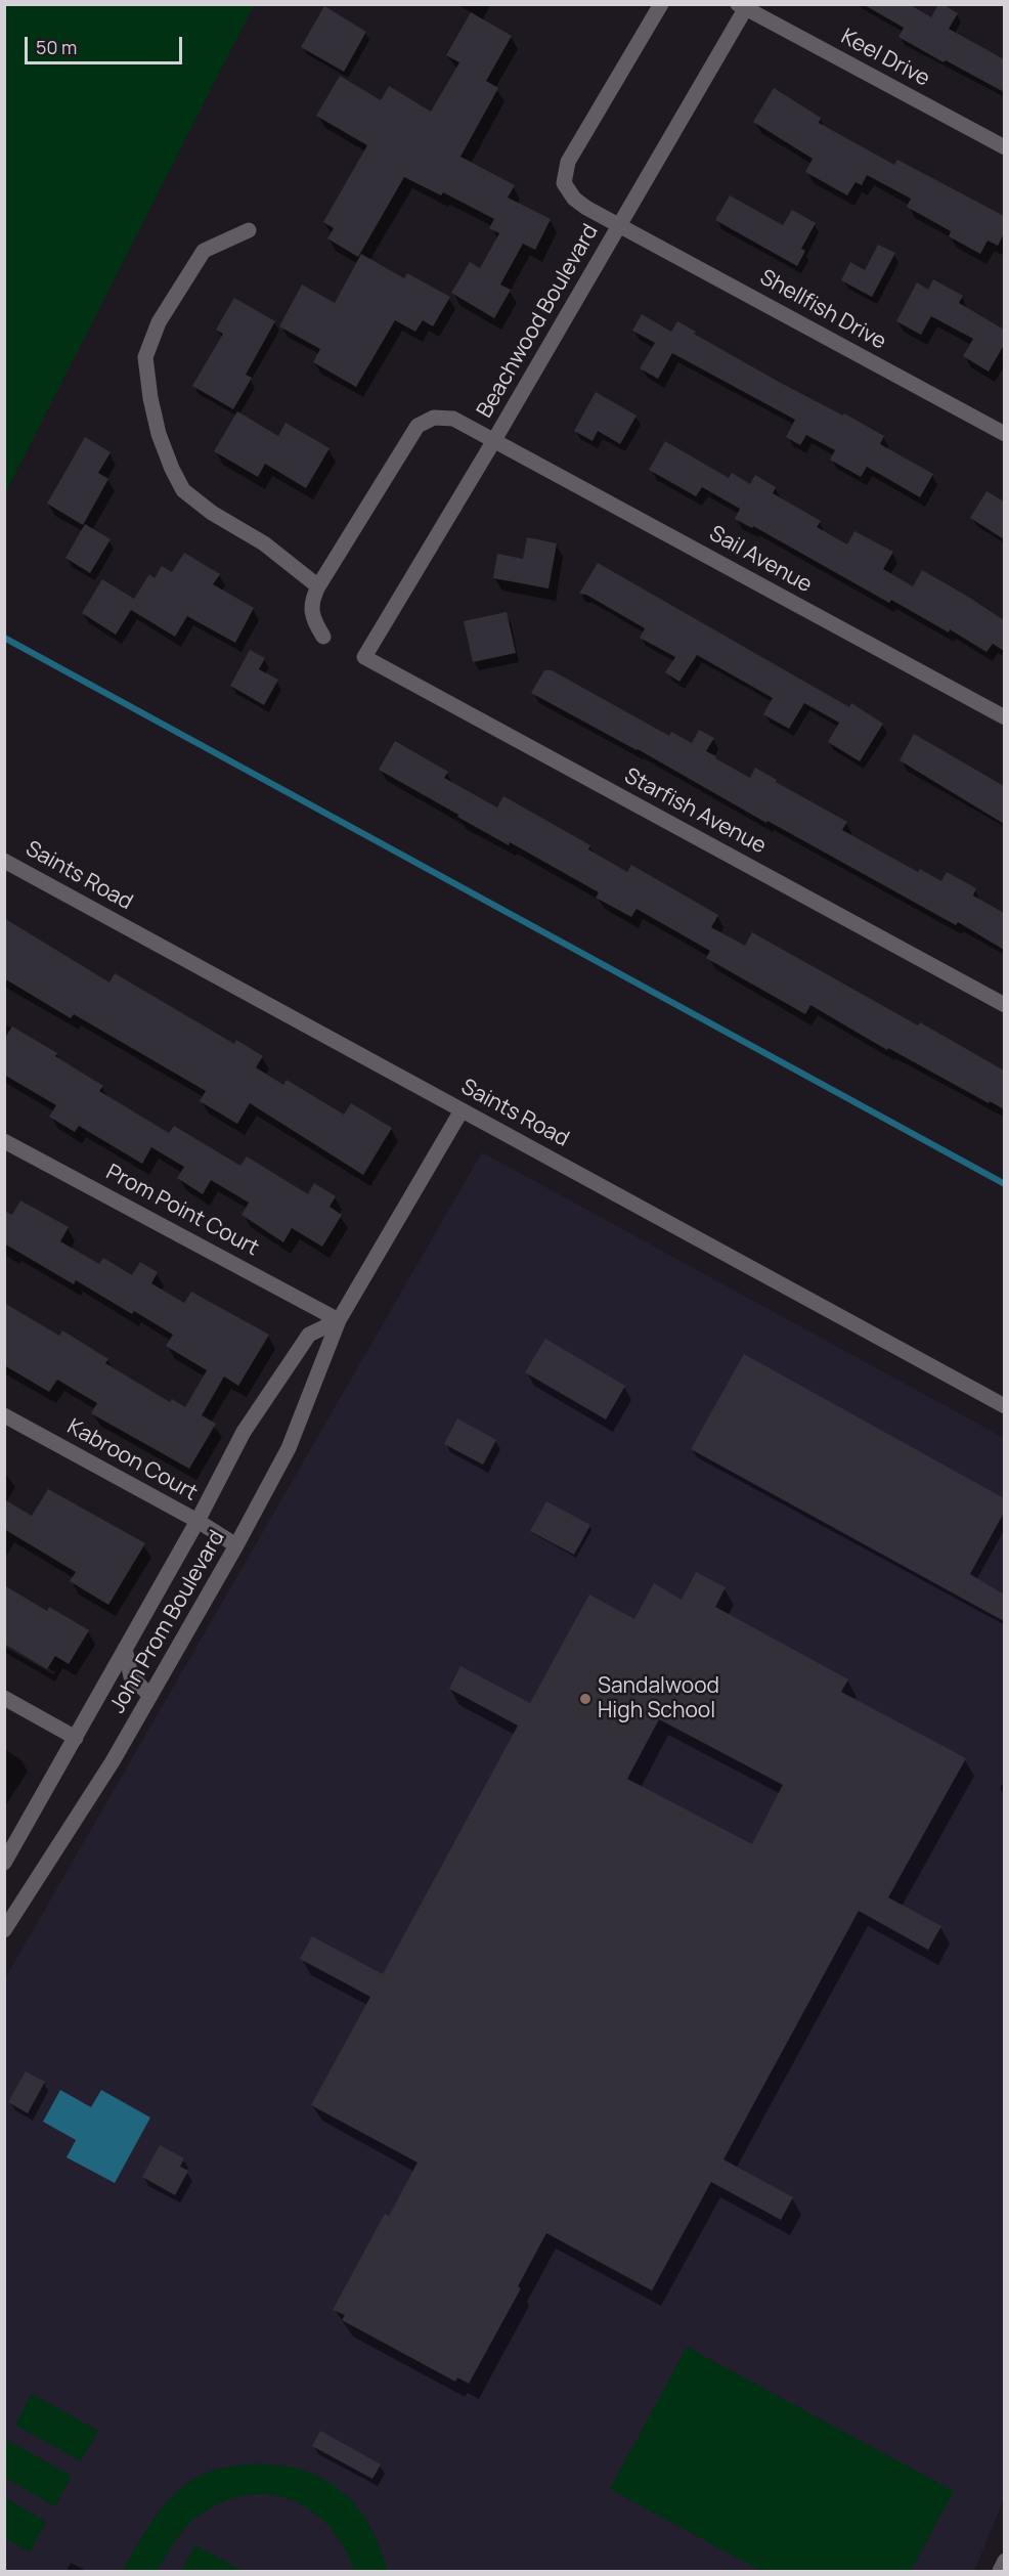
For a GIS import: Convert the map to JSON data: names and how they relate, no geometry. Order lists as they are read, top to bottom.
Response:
{
  "streets": {
    "street": [
      "Keel Drive",
      "Shellfish Drive",
      "Beachwood Boulevard",
      "Sail Avenue",
      "Starfish Avenue",
      "Saints Road",
      "Prom Point Court",
      "Kabroon Court",
      "John Prom Boulevard"
    ]
  },
  "crossings": [
    ["Keel Drive", "Beachwood Boulevard"],
    ["Shellfish Drive", "Beachwood Boulevard"],
    ["Beachwood Boulevard", "Sail Avenue"],
    ["Beachwood Boulevard", "Starfish Avenue"],
    ["Saints Road", "John Prom Boulevard"],
    ["Prom Point Court", "John Prom Boulevard"],
    ["Kabroon Court", "John Prom Boulevard"]
  ],
  "places": ["Sandalwood High School"],
  "scale_bar": "50 m"
}
